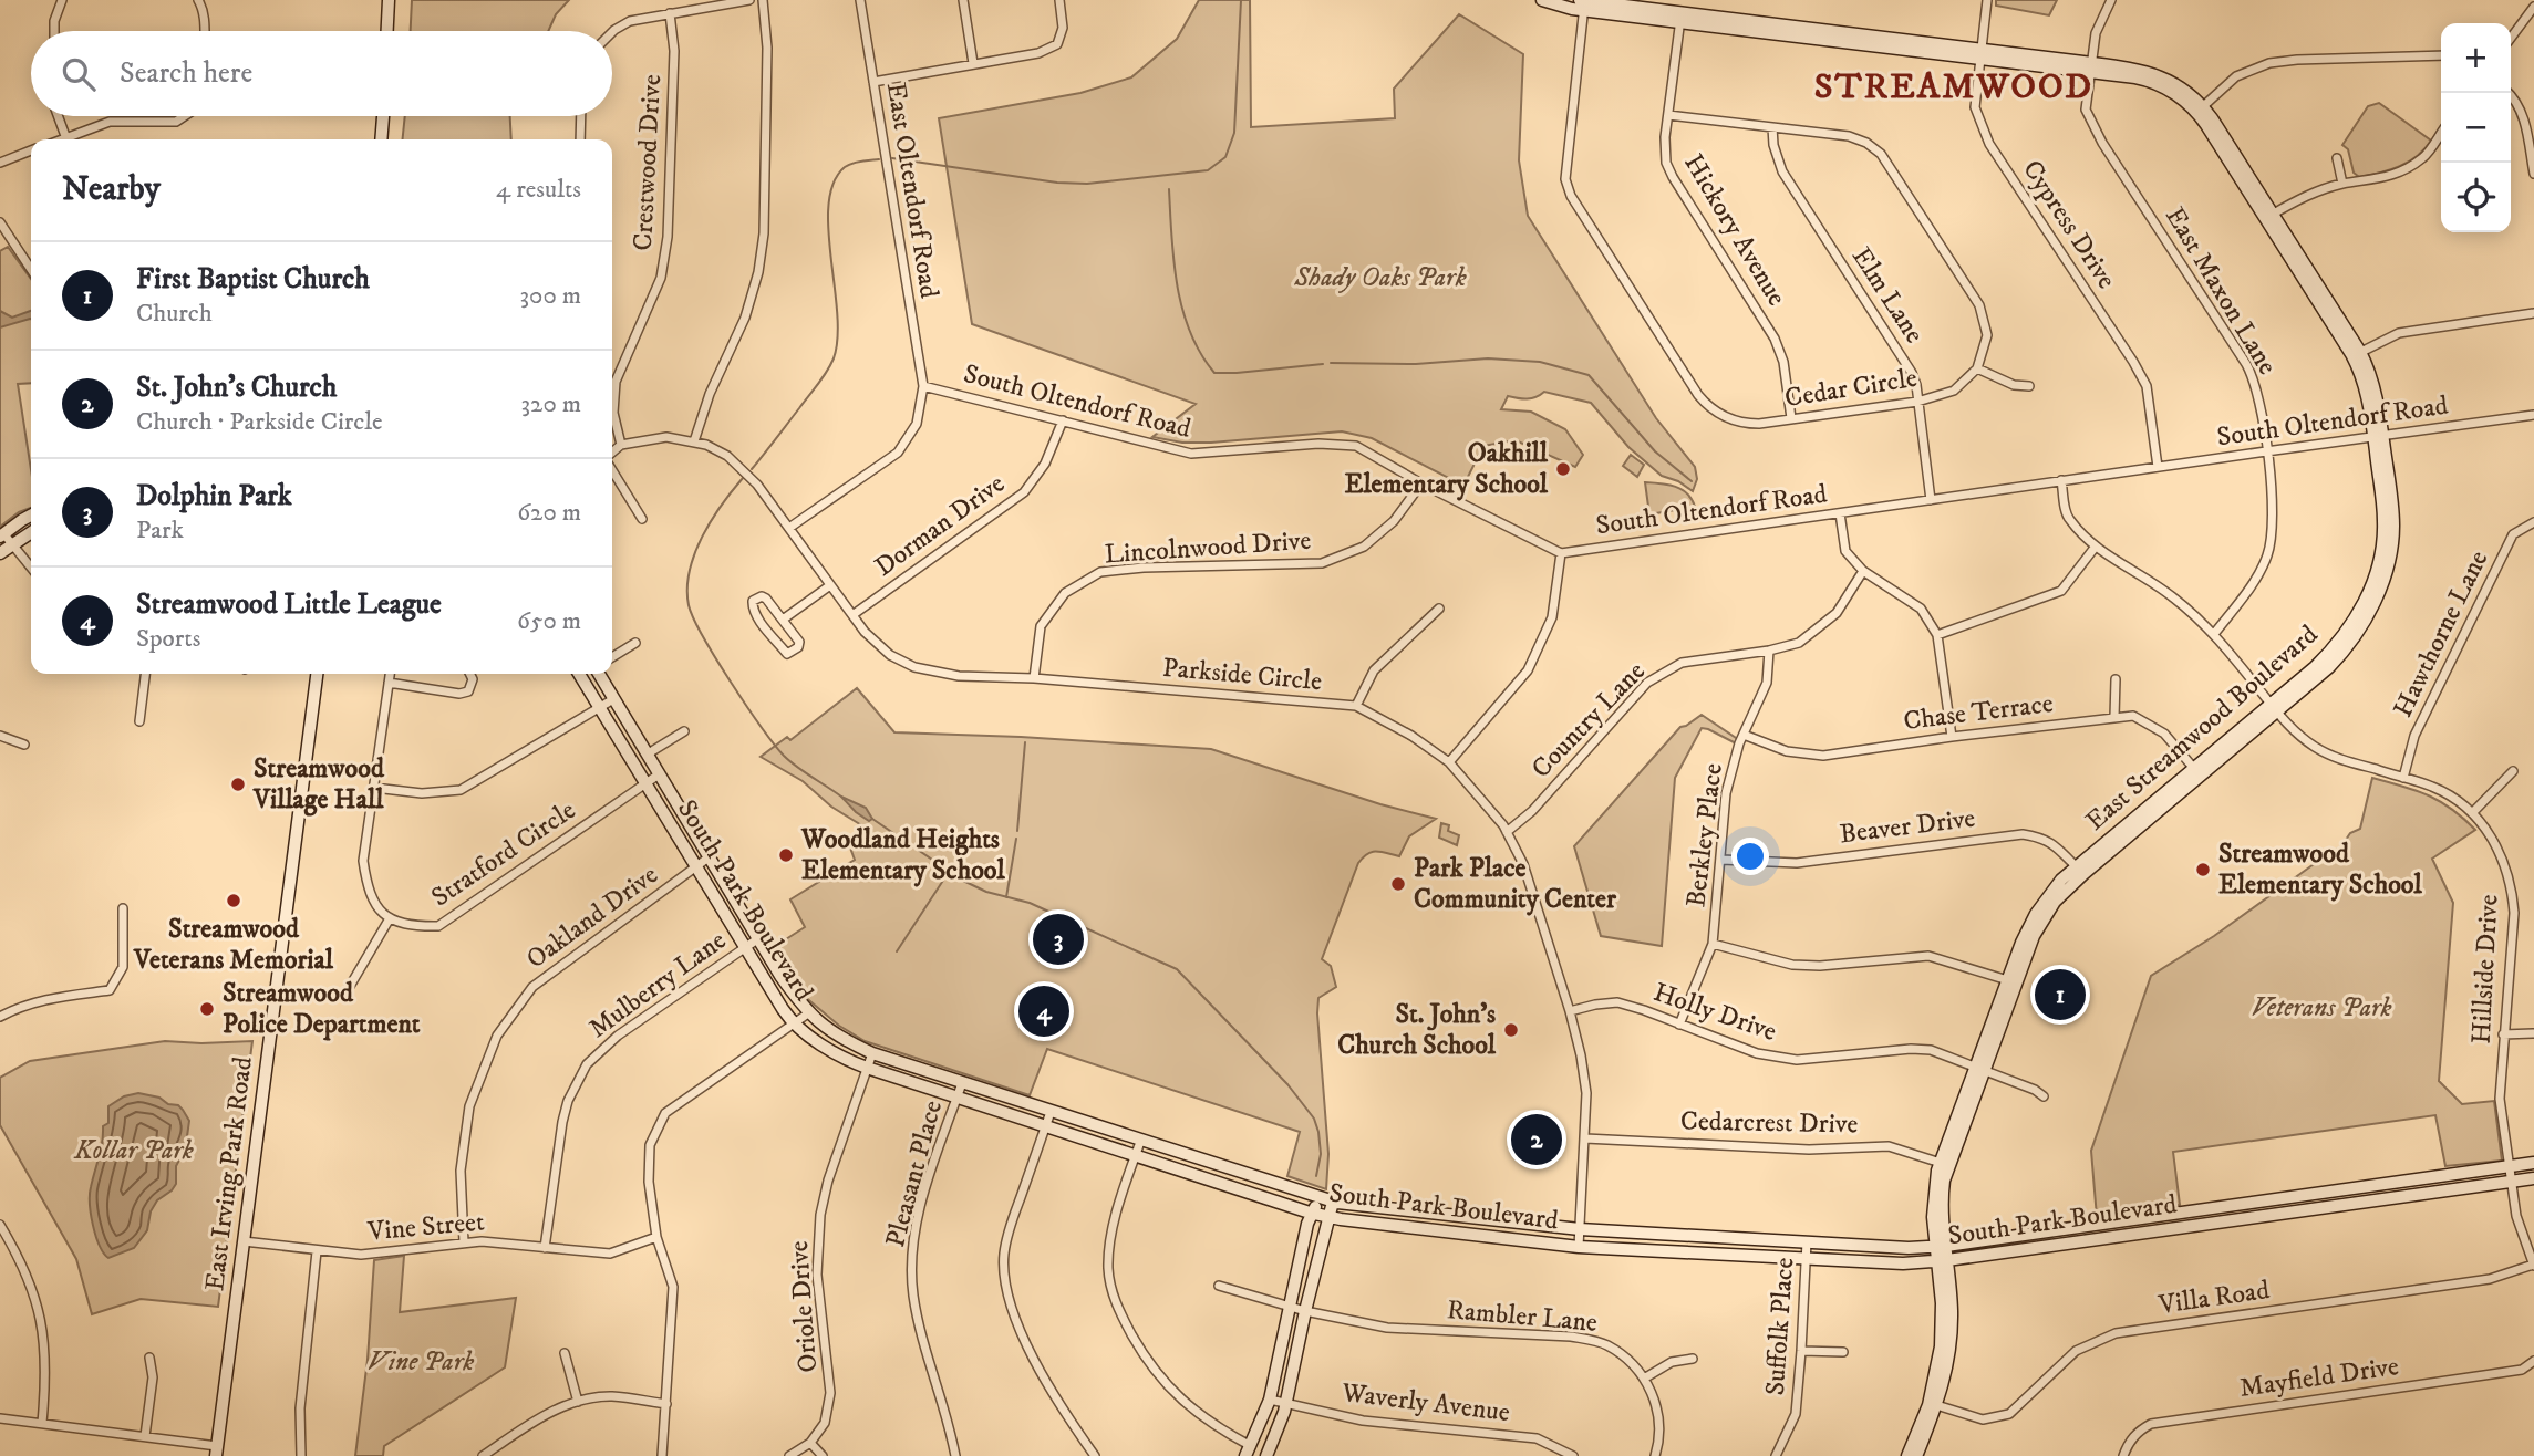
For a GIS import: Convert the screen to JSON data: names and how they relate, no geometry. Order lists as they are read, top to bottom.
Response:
{
  "streets": {
    "street": [
      "Crestwood Drive",
      "East Oltendorf Road",
      "Cypress Drive",
      "Hickory Avenue",
      "East Maxon Lane",
      "Elm Lane",
      "Cedar Circle",
      "South Oltendorf Road",
      "Dorman Drive",
      "Lincolnwood Drive",
      "Hawthorne Lane",
      "Parkside Circle",
      "Chase Terrace",
      "Country Lane",
      "East Streamwood Boulevard",
      "Beaver Drive",
      "Berkley Place",
      "Stratford Circle",
      "South Park Boulevard",
      "Oakland Drive",
      "Hillside Drive",
      "Mulberry Lane",
      "Holly Drive",
      "Cedarcrest Drive",
      "East Irving Park Road",
      "Pleasant Place",
      "Vine Street",
      "Villa Road",
      "Oriole Drive",
      "Rambler Lane",
      "Suffolk Place",
      "Mayfield Drive",
      "Waverly Avenue"
    ]
  },
  "crossings": [
    ["Crestwood Drive", "Parkside Circle"],
    ["East Oltendorf Road", "South Oltendorf Road"],
    ["East Oltendorf Road", "Parkside Circle"],
    ["Cypress Drive", "South Oltendorf Road"],
    ["Cypress Drive", "East Streamwood Boulevard"],
    ["Hickory Avenue", "Cedar Circle"],
    ["Hickory Avenue", "East Streamwood Boulevard"],
    ["East Maxon Lane", "South Oltendorf Road"],
    ["East Maxon Lane", "East Streamwood Boulevard"],
    ["East Maxon Lane", "Hillside Drive"],
    ["Elm Lane", "Cedar Circle"],
    ["Elm Lane", "South Oltendorf Road"],
    ["Cedar Circle", "East Streamwood Boulevard"],
    ["South Oltendorf Road", "Dorman Drive"],
    ["South Oltendorf Road", "Lincolnwood Drive"],
    ["South Oltendorf Road", "East Streamwood Boulevard"],
    ["South Oltendorf Road", "Hillside Drive"],
    ["Dorman Drive", "Parkside Circle"],
    ["Lincolnwood Drive", "Parkside Circle"],
    ["Hawthorne Lane", "Hillside Drive"],
    ["Parkside Circle", "Country Lane"],
    ["Parkside Circle", "South Park Boulevard"],
    ["Parkside Circle", "Holly Drive"],
    ["Parkside Circle", "Cedarcrest Drive"],
    ["Chase Terrace", "East Streamwood Boulevard"],
    ["Chase Terrace", "Berkley Place"],
    ["Country Lane", "Berkley Place"],
    ["East Streamwood Boulevard", "Beaver Drive"],
    ["East Streamwood Boulevard", "South Park Boulevard"],
    ["East Streamwood Boulevard", "Hillside Drive"],
    ["East Streamwood Boulevard", "Holly Drive"],
    ["East Streamwood Boulevard", "Cedarcrest Drive"],
    ["East Streamwood Boulevard", "Villa Road"],
    ["Beaver Drive", "Berkley Place"],
    ["Berkley Place", "Holly Drive"],
    ["Stratford Circle", "South Park Boulevard"],
    ["South Park Boulevard", "Oakland Drive"],
    ["South Park Boulevard", "Hillside Drive"],
    ["South Park Boulevard", "Mulberry Lane"],
    ["South Park Boulevard", "Pleasant Place"],
    ["South Park Boulevard", "Oriole Drive"],
    ["South Park Boulevard", "Suffolk Place"],
    ["Oakland Drive", "Vine Street"],
    ["Hillside Drive", "Villa Road"],
    ["Mulberry Lane", "Vine Street"],
    ["East Irving Park Road", "Vine Street"]
  ],
  "districts": ["STREAMWOOD"],
  "parks": [
    "Shady Oaks Park",
    "Veterans Park",
    "Kollar Park",
    "Vine Park"
  ],
  "places": [
    "Oakhill Elementary School",
    "Streamwood Village Hall",
    "Woodland Heights Elementary School",
    "Streamwood Elementary School",
    "Park Place Community Center",
    "Streamwood Veterans Memorial",
    "Streamwood Police Department",
    "St. John's Church School"
  ],
  "page": {
    "map_buttons": ["+", "−"],
    "search": "Search here",
    "heading": ["Nearby", "4 results"],
    "list": [
      {
        "mark": "1",
        "name": "First Baptist Church",
        "note": "Church",
        "value": "300 m"
      },
      {
        "mark": "2",
        "name": "St. John's Church",
        "note": "Church · Parkside Circle",
        "value": "320 m"
      },
      {
        "mark": "3",
        "name": "Dolphin Park",
        "note": "Park",
        "value": "620 m"
      },
      {
        "mark": "4",
        "name": "Streamwood Little League",
        "note": "Sports",
        "value": "650 m"
      }
    ],
    "pins": [
      "3",
      "1",
      "4",
      "2"
    ]
  }
}
